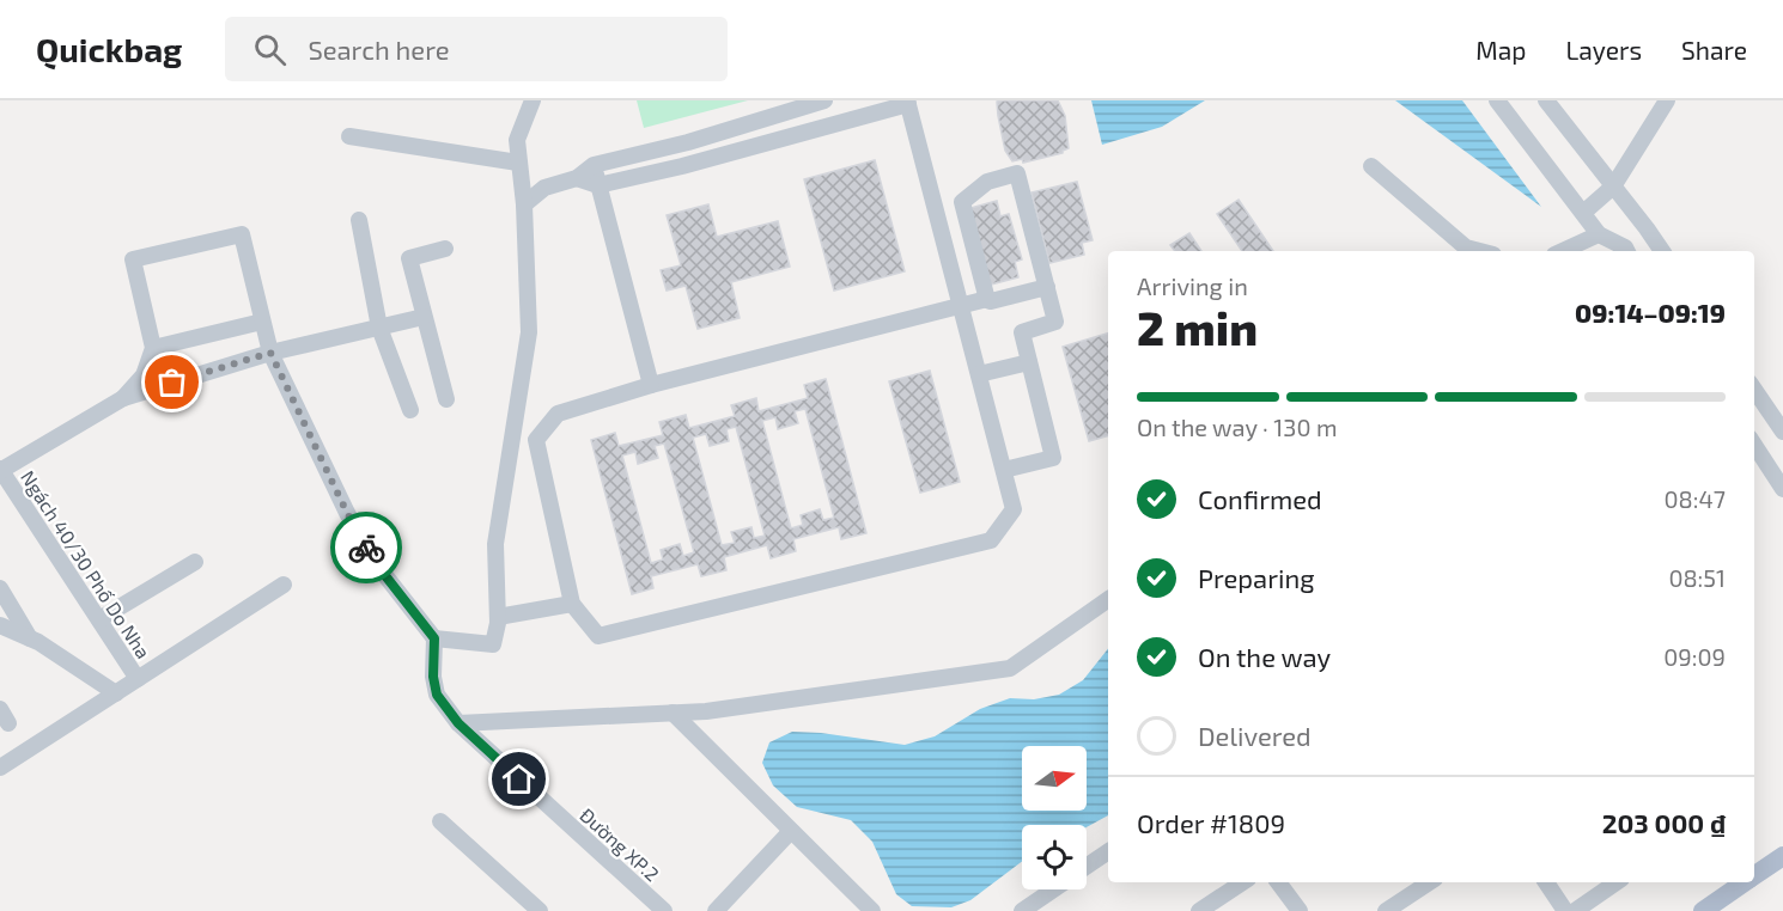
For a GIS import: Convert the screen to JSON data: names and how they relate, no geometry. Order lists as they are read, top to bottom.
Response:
{
  "streets": {
    "street": ["Ngách 40/30 Phố Do Nha", "Đường XP.2"]
  },
  "north": "right",
  "page": {
    "header": "Quickbag",
    "search": "Search here",
    "nav": ["Map", "Layers", "Share"],
    "heading": ["2 min", "Arriving in", "09:14–09:19"],
    "panel": ["Order #1809", "203 000 ₫"],
    "bar": "On the way · 130 m",
    "list": [
      ["Confirmed", "08:47"],
      ["Preparing", "08:51"],
      ["On the way", "09:09"],
      "Delivered"
    ]
  }
}
